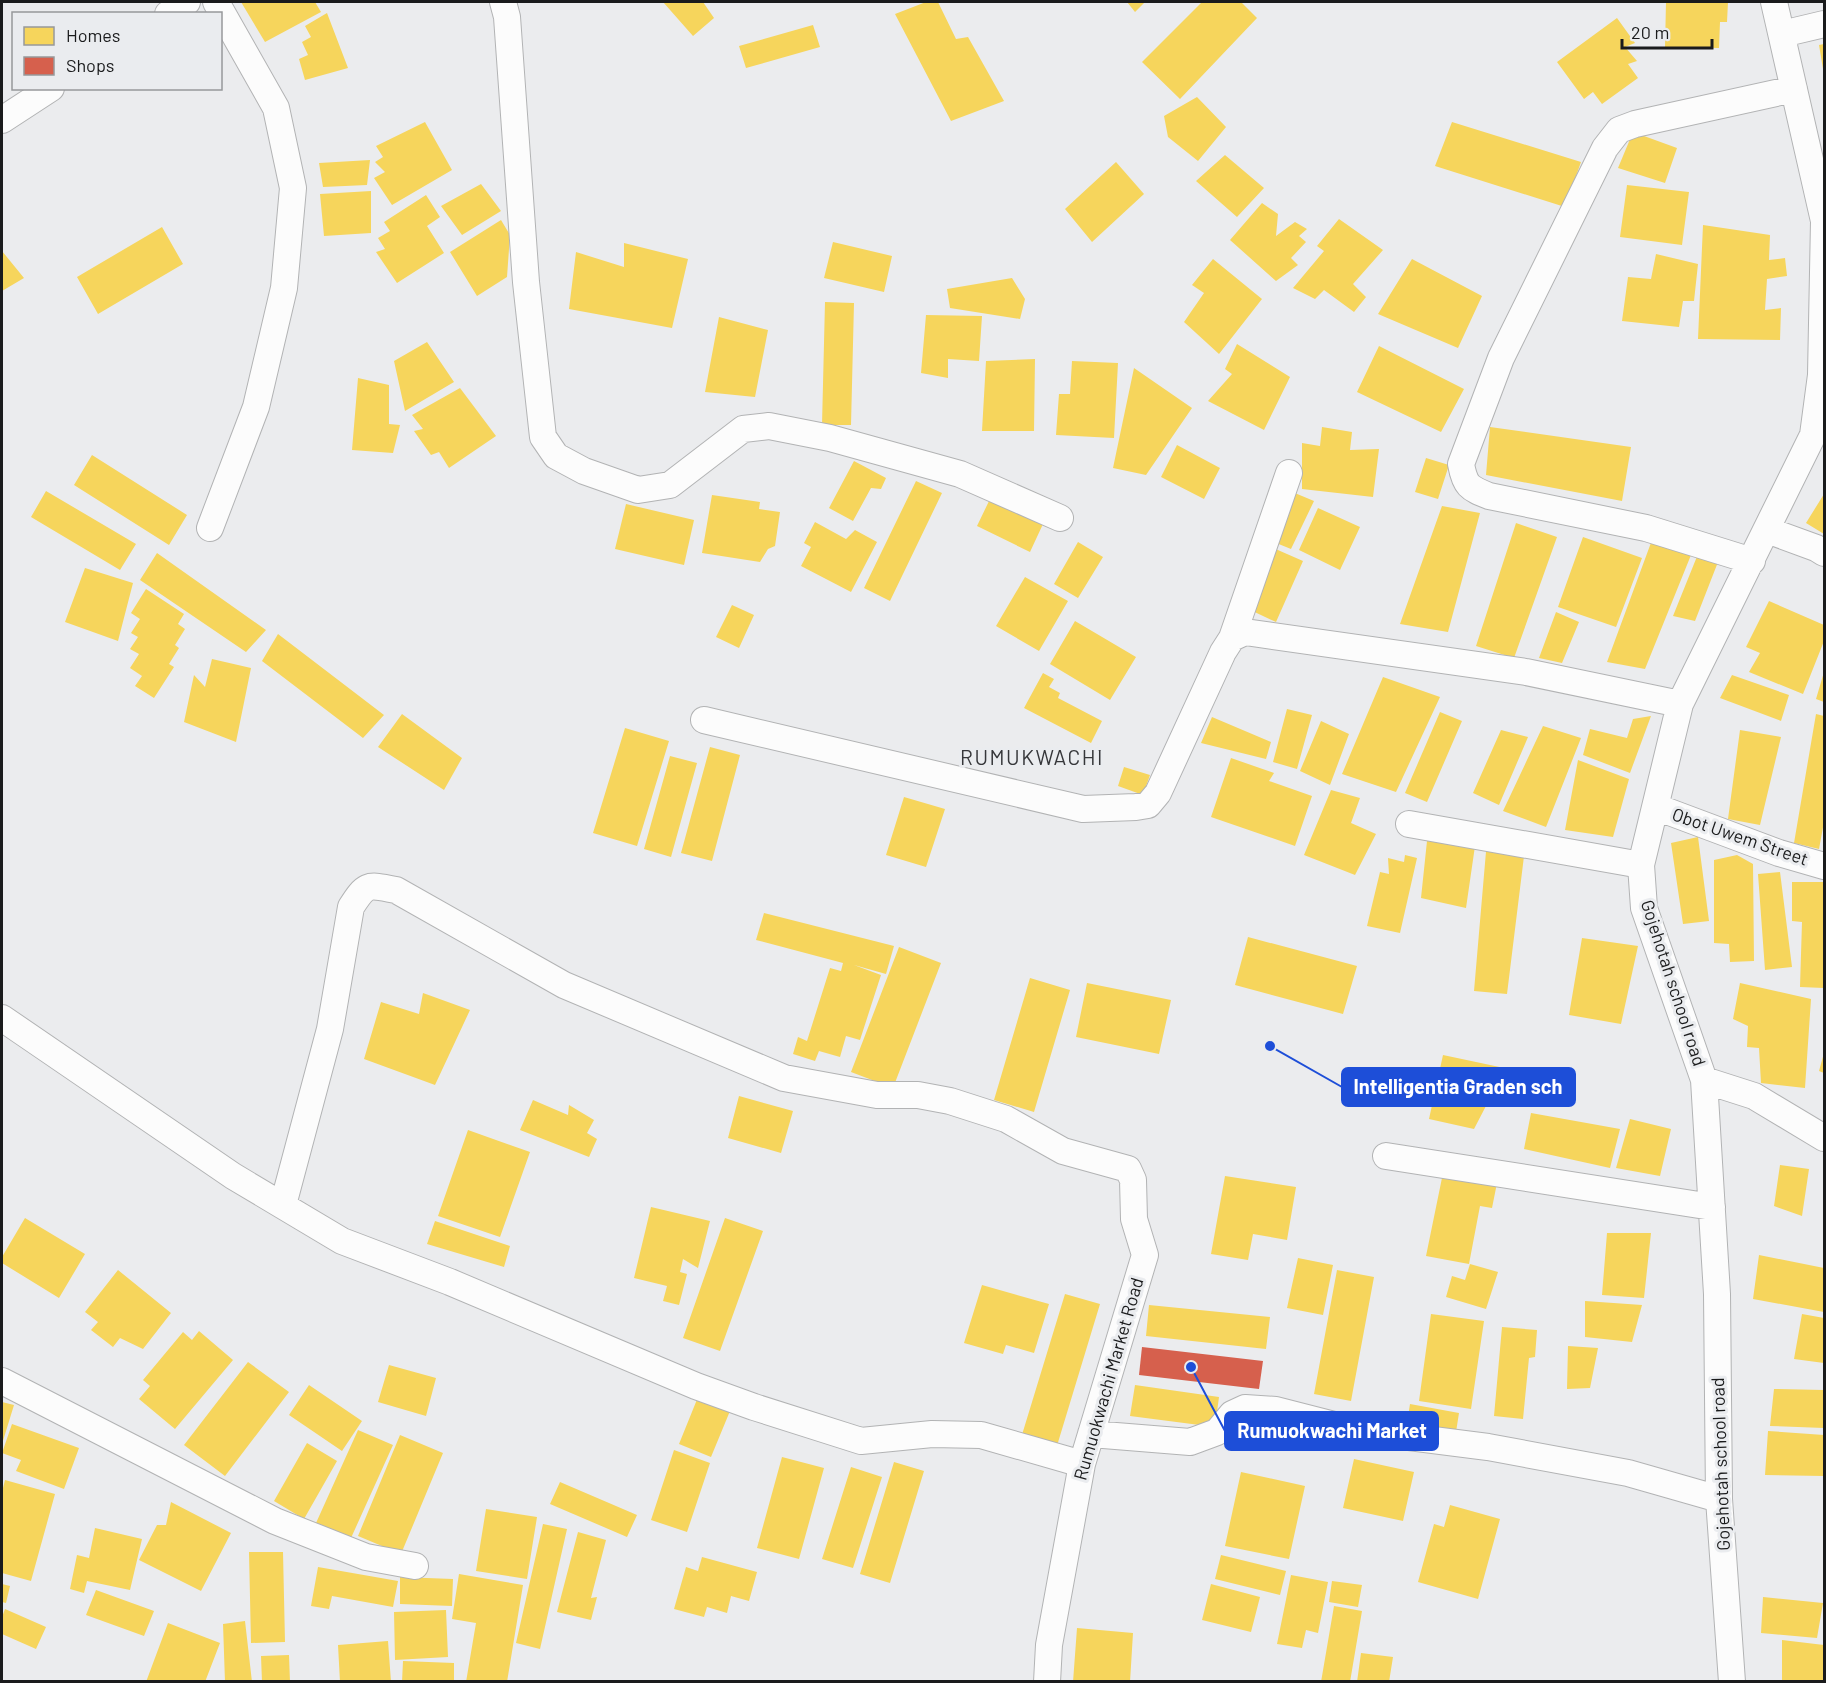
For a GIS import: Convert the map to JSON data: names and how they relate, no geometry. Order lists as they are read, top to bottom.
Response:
{
  "streets": {
    "street": ["Obot Uwem Street", "Gojehotah school road", "Rumuokwachi Market Road"]
  },
  "crossings": [
    ["Obot Uwem Street", "Gojehotah school road"]
  ],
  "districts": ["RUMUKWACHI"],
  "places": ["Intelligentia Graden sch", "Rumuokwachi Market"],
  "legend": ["Homes", "Shops"],
  "scale_bar": "20 m"
}
